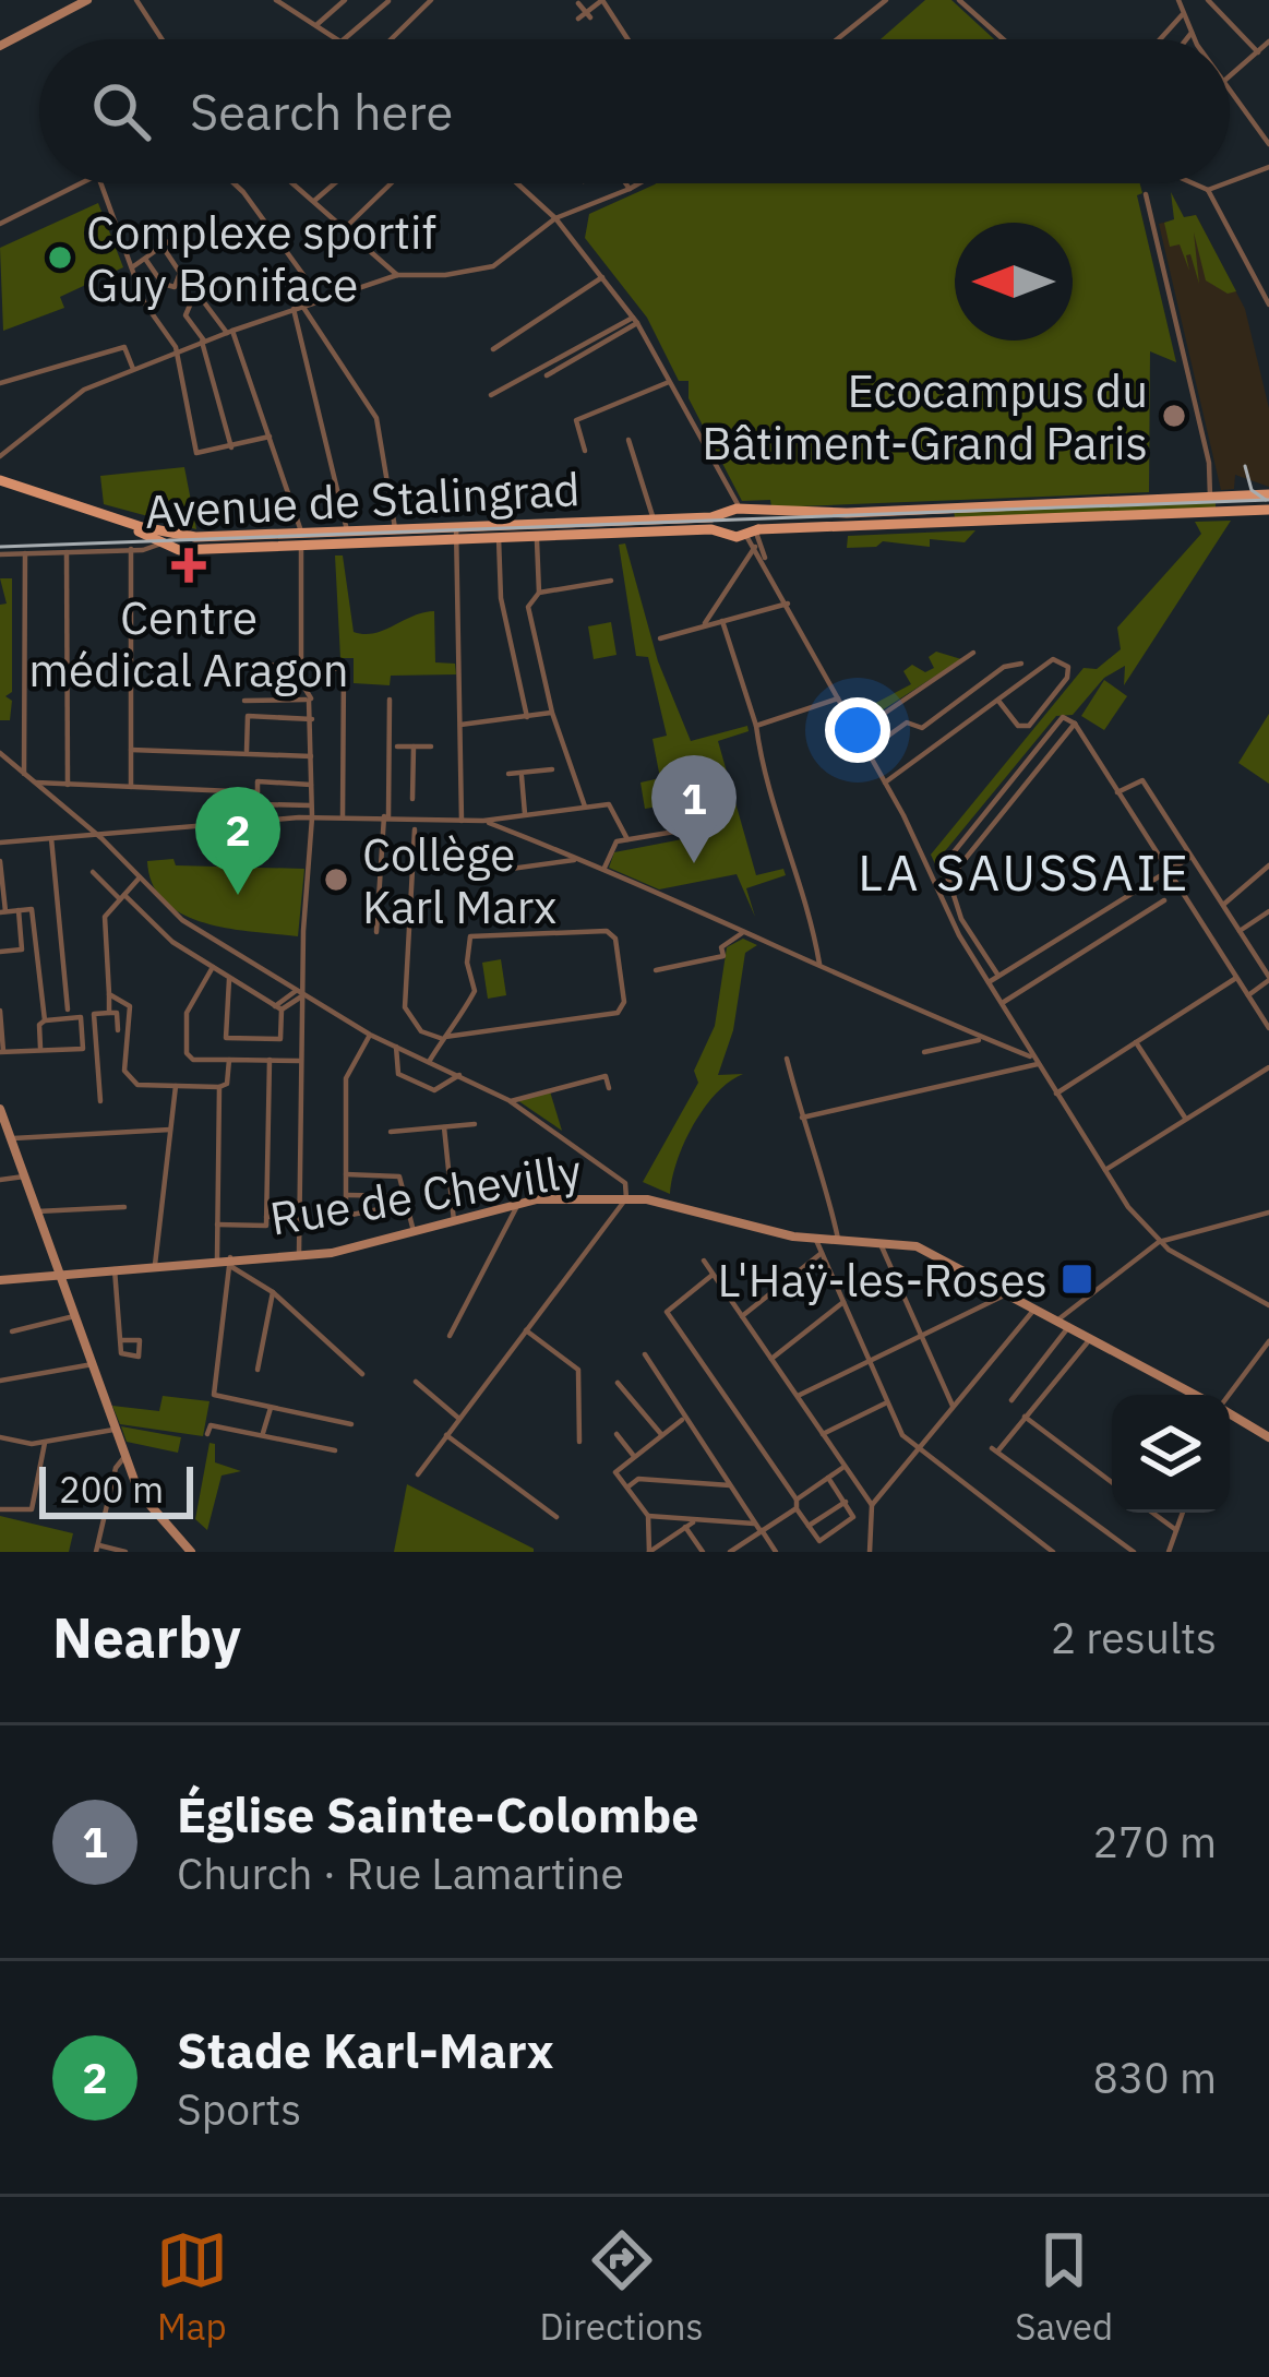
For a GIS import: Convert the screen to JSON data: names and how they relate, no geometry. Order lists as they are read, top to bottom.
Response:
{
  "streets": {
    "main road": ["Avenue de Stalingrad"],
    "street": ["Rue de Chevilly"]
  },
  "districts": ["LA SAUSSAIE"],
  "places": {
    "other": ["Complexe sportif Guy Boniface", "Ecocampus du Bâtiment-Grand Paris", "Collège Karl Marx"],
    "health": ["Centre médical Aragon"],
    "transit": ["L'Haÿ-les-Roses"]
  },
  "scale_bar": "200 m",
  "north": "left",
  "page": {
    "search": "Search here",
    "pins": ["1", "2"],
    "scale": "200 m",
    "heading": ["Nearby", "2 results"],
    "list": [
      {
        "mark": "1",
        "name": "Église Sainte-Colombe",
        "note": "Church · Rue Lamartine",
        "value": "270 m"
      },
      {
        "mark": "2",
        "name": "Stade Karl-Marx",
        "note": "Sports",
        "value": "830 m"
      }
    ],
    "nav": ["Map", "Directions", "Saved"]
  }
}
